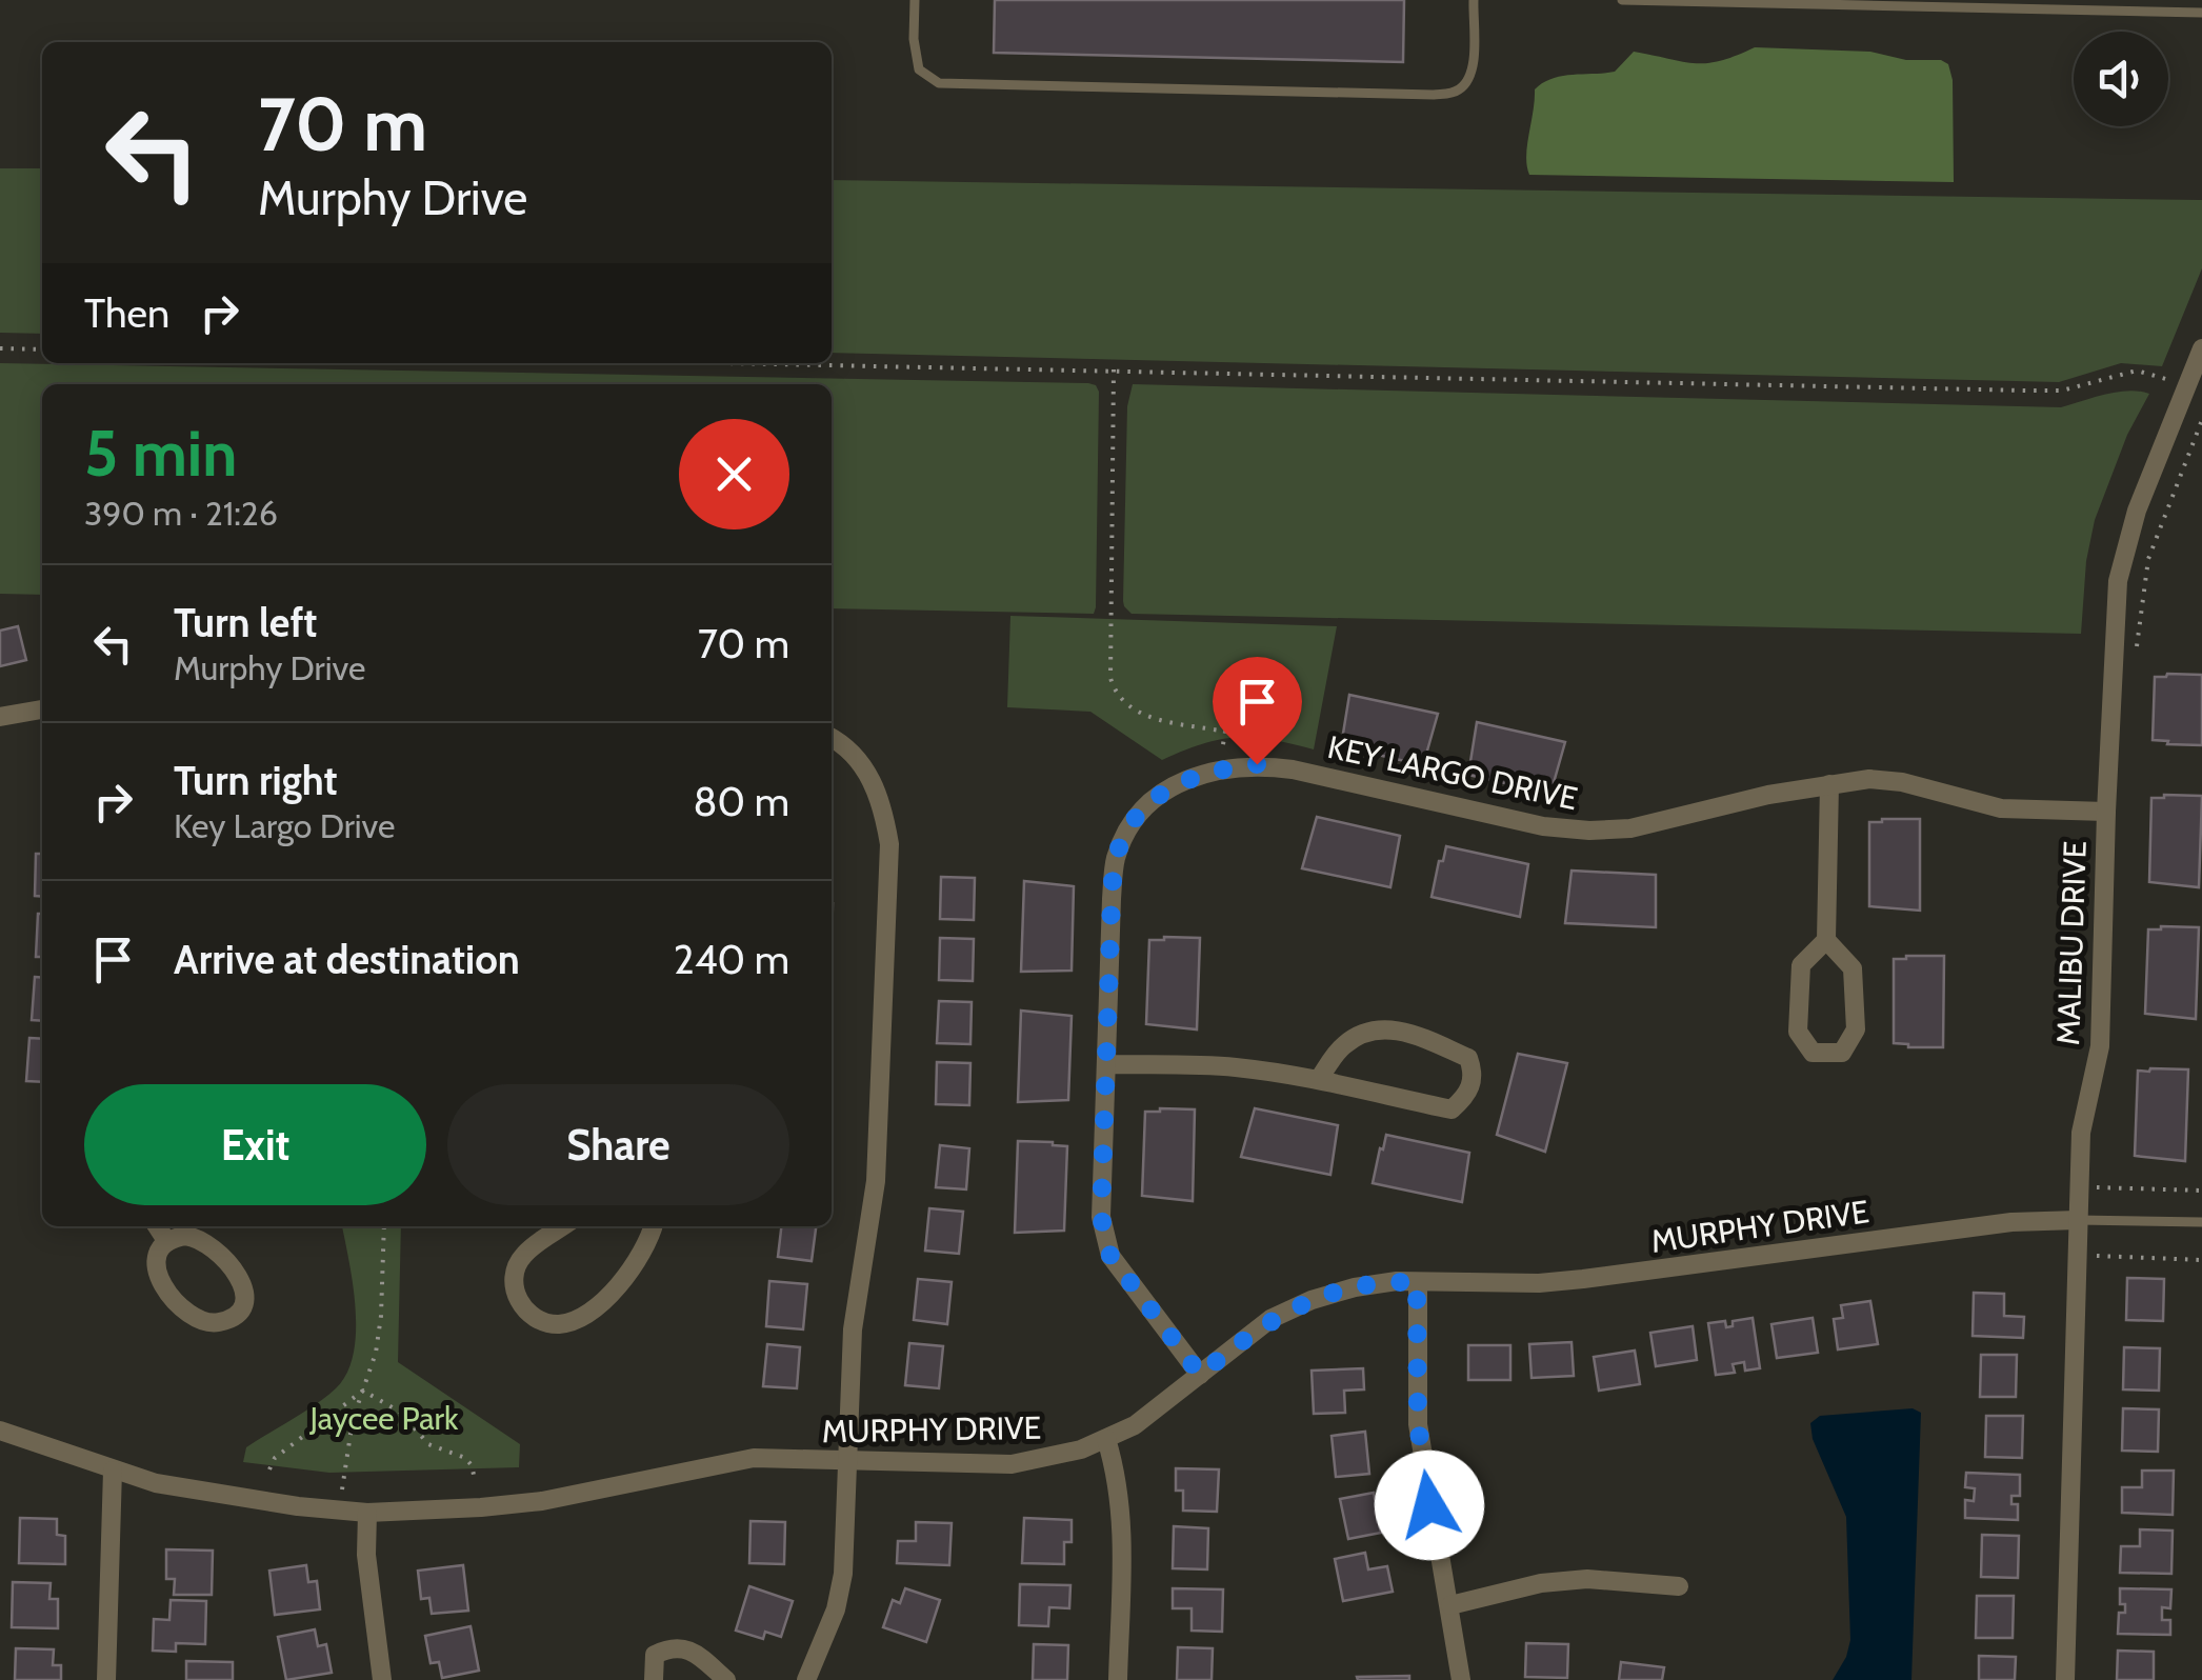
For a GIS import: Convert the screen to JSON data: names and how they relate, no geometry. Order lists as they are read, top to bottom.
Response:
{
  "streets": {
    "street": ["KEY LARGO DRIVE", "MALIBU DRIVE", "MURPHY DRIVE"]
  },
  "crossings": [
    ["KEY LARGO DRIVE", "MALIBU DRIVE"],
    ["KEY LARGO DRIVE", "MURPHY DRIVE"],
    ["MALIBU DRIVE", "MURPHY DRIVE"]
  ],
  "parks": ["Jaycee Park"],
  "page": {
    "turn": ["70 m", "Murphy Drive"],
    "then": "Then",
    "heading": ["5 min", "390 m · 21:26"],
    "list": [
      {
        "name": "Turn left",
        "note": "Murphy Drive",
        "value": "70 m"
      },
      {
        "name": "Turn right",
        "note": "Key Largo Drive",
        "value": "80 m"
      },
      {
        "name": "Arrive at destination",
        "value": "240 m"
      }
    ],
    "buttons": ["Exit", "Share"]
  }
}
